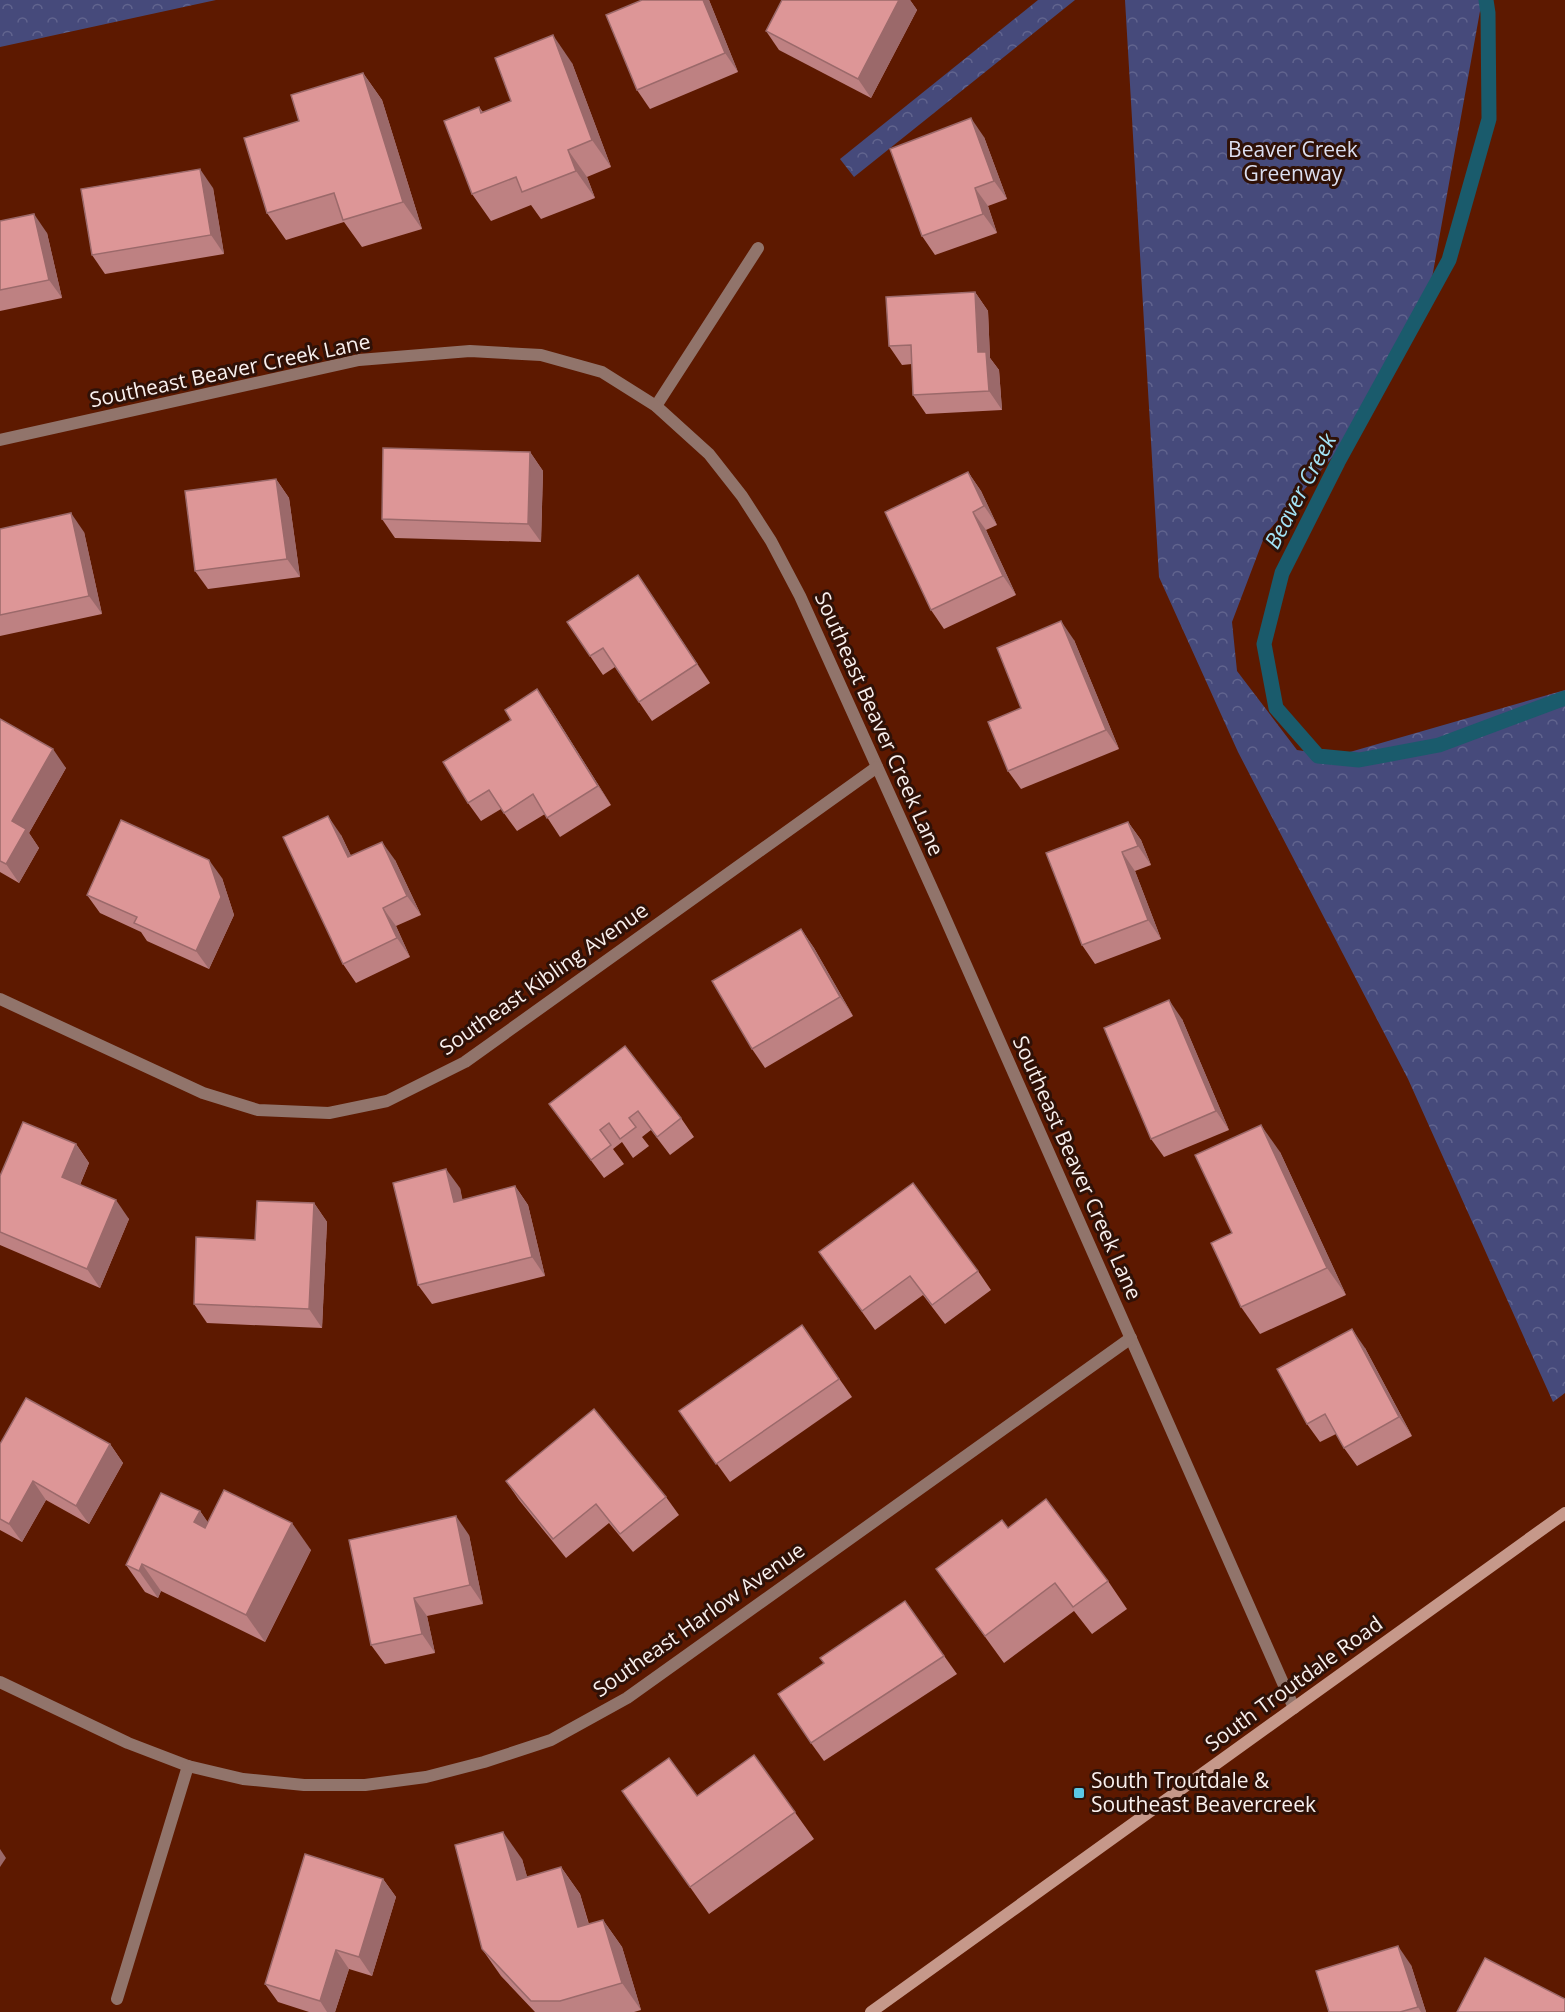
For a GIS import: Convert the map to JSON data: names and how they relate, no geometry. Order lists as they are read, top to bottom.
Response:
{
  "streets": {
    "main road": ["South Troutdale Road"],
    "street": ["Southeast Beaver Creek Lane", "Southeast Kibling Avenue", "Southeast Harlow Avenue"]
  },
  "crossings": [
    ["Southeast Beaver Creek Lane", "Southeast Kibling Avenue"],
    ["Southeast Beaver Creek Lane", "Southeast Harlow Avenue"],
    ["Southeast Beaver Creek Lane", "South Troutdale Road"]
  ],
  "water": ["Beaver Creek"],
  "parks": ["Beaver Creek Greenway"],
  "places": {
    "transit": ["South Troutdale & Southeast Beavercreek"]
  }
}
